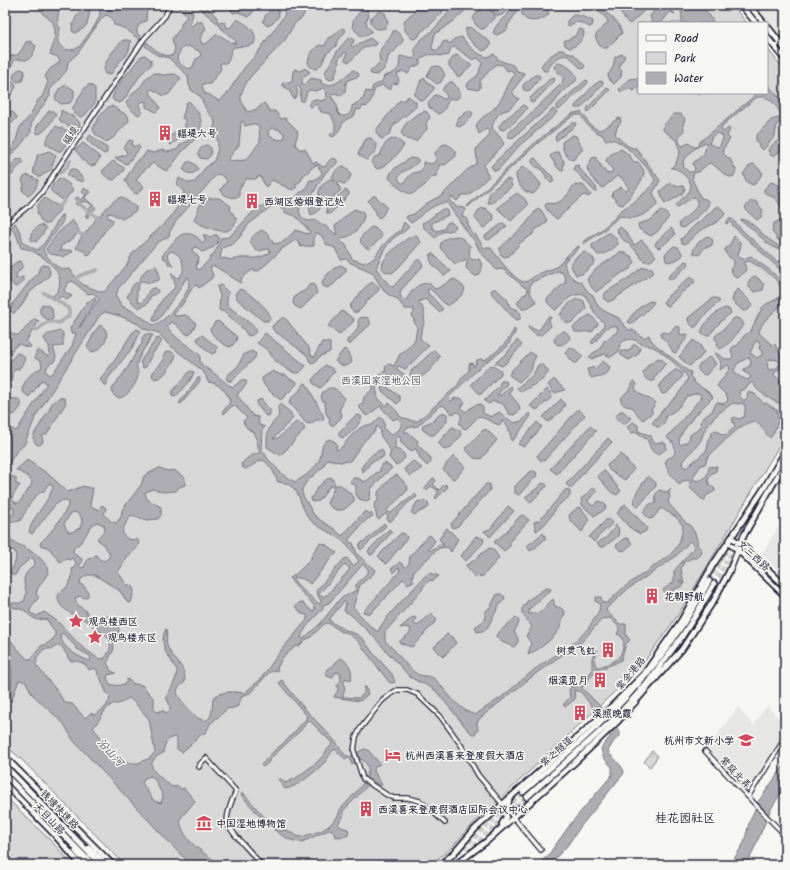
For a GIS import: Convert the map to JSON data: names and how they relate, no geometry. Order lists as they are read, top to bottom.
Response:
{
  "streets": {
    "highway": ["紫金港路", "紫之隧道", "钱塘快速路"],
    "main road": ["文三西路", "天目山路"],
    "street": ["福堤", "紫庭北弄"]
  },
  "crossings": [
    ["文三西路", "紫金港路"],
    ["紫金港路", "紫之隧道"]
  ],
  "districts": ["桂花园社区"],
  "water": ["沿山河"],
  "parks": ["西溪国家湿地公园"],
  "places": {
    "building": [
      "福堤六号",
      "福堤七号",
      "西湖区婚姻登记处",
      "花朝野航",
      "树灵飞虹",
      "烟溪觅月",
      "溪照晚霞",
      "西溪喜来登度假酒店国际会议中心"
    ],
    "place": ["观鸟楼西区", "观鸟楼东区"],
    "school or university": ["杭州市文新小学"],
    "hotel": ["杭州西溪喜来登度假大酒店"],
    "museum": ["中国湿地博物馆"]
  },
  "legend": ["Road", "Park", "Water"]
}
